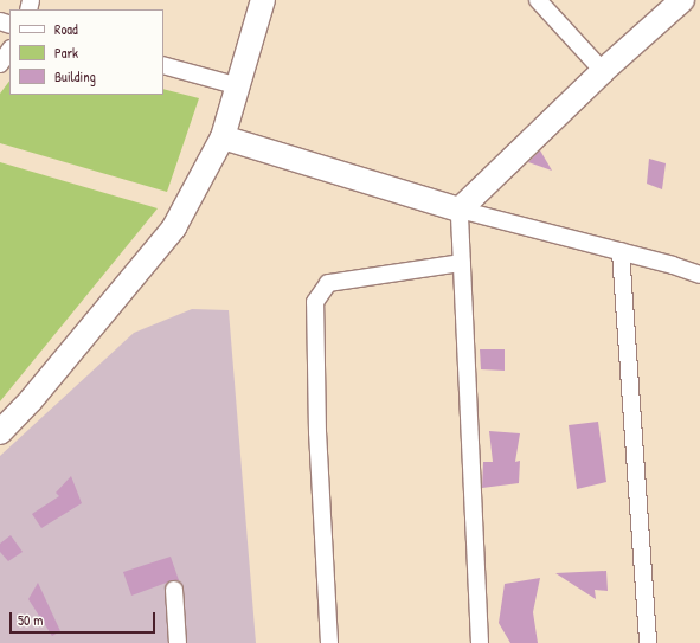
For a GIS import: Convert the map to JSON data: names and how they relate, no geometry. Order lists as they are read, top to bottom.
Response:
{
  "legend": ["Road", "Park", "Building"],
  "scale_bar": "50 m"
}
